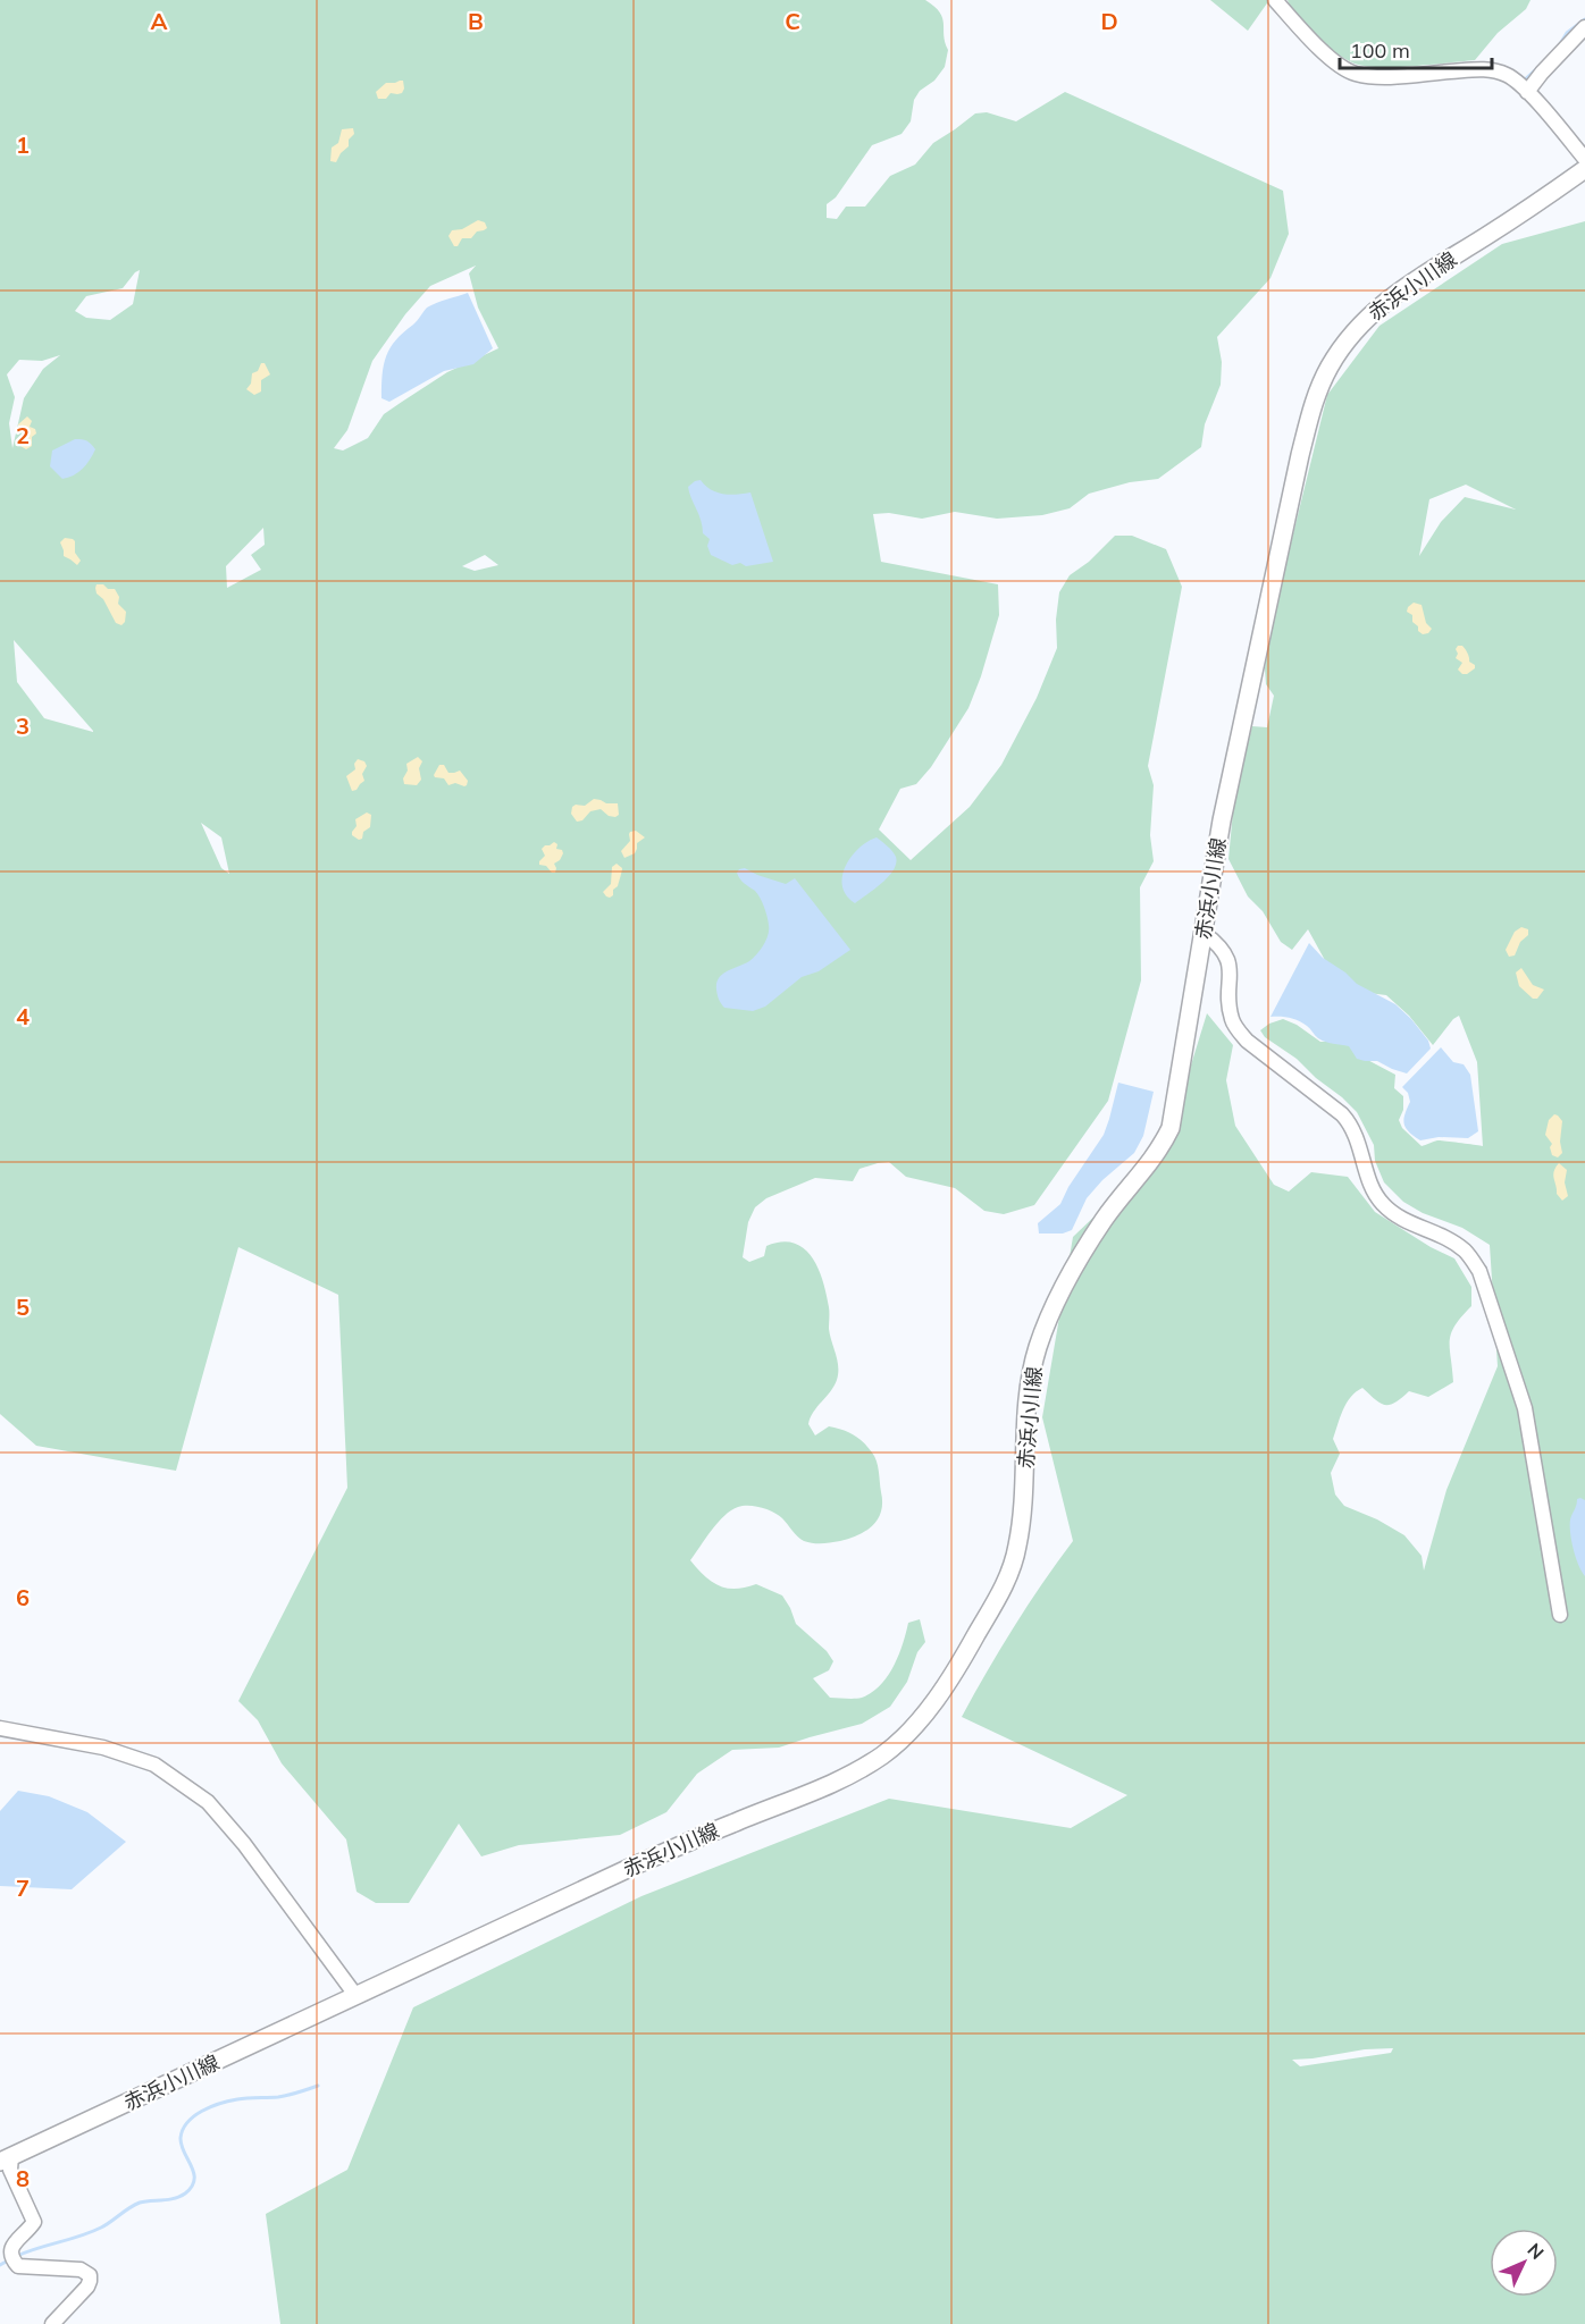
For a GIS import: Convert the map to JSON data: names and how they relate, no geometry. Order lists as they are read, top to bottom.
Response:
{
  "streets": {
    "main road": ["赤浜小川線"]
  },
  "scale_bar": "100 m",
  "north": "top right",
  "grid": {
    "columns": [
      "A",
      "B",
      "C",
      "D"
    ],
    "rows": [
      "1",
      "2",
      "3",
      "4",
      "5",
      "6",
      "7",
      "8"
    ]
  }
}
